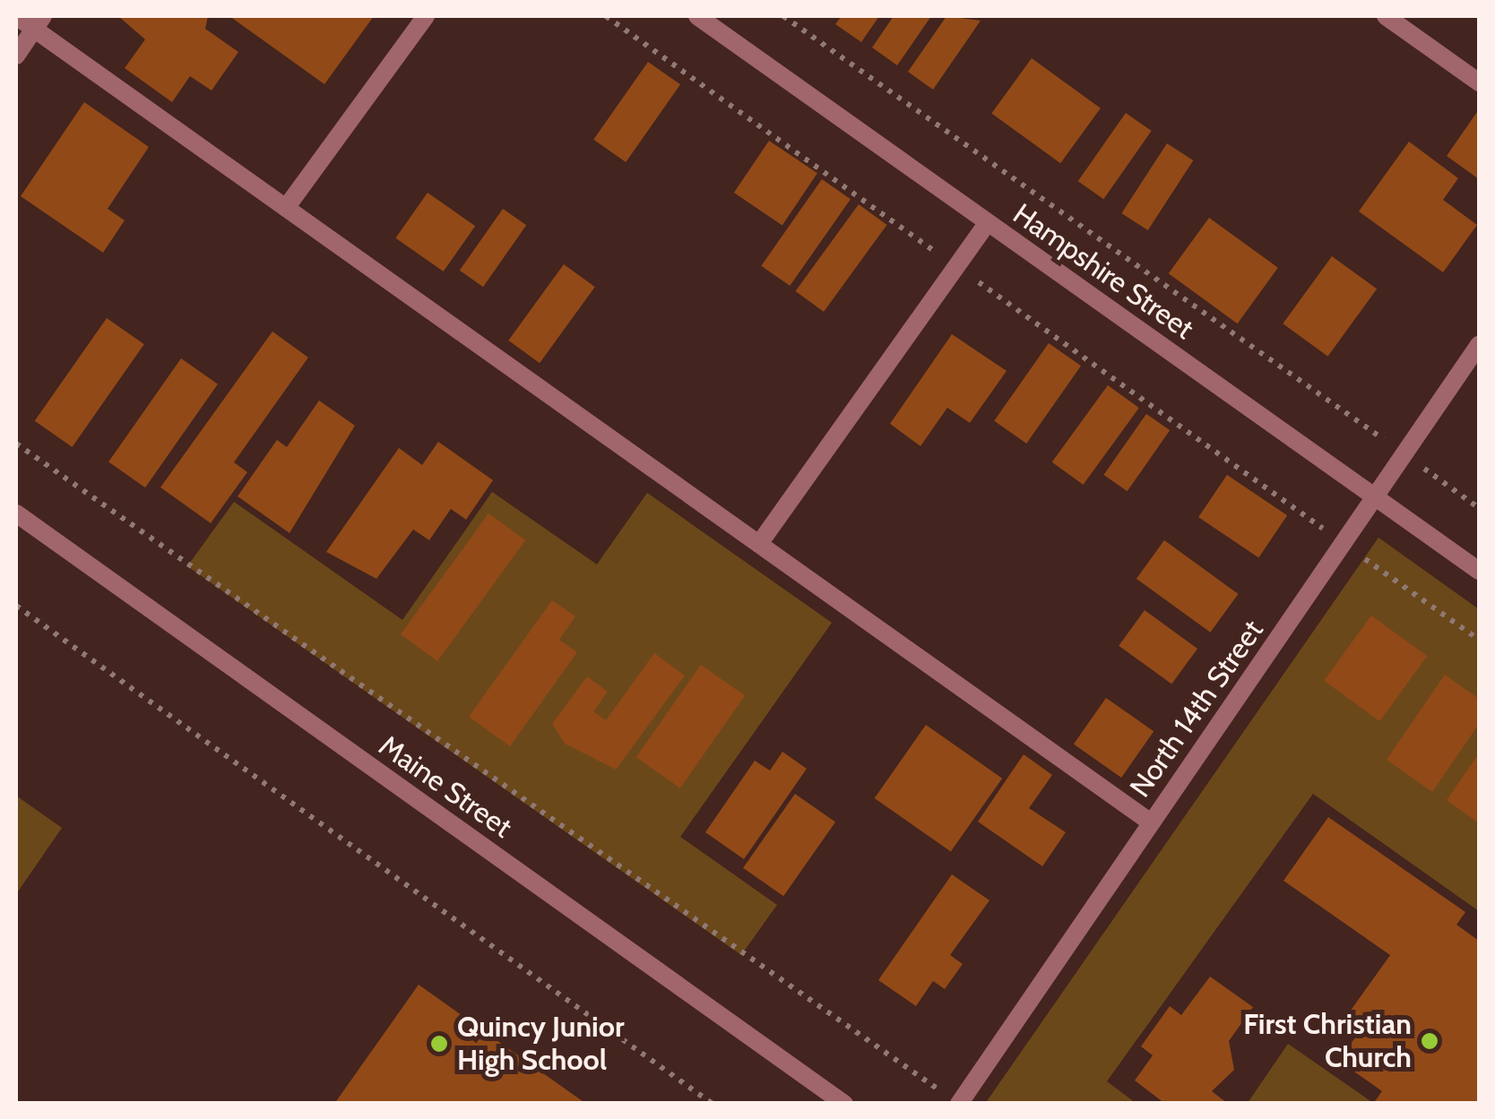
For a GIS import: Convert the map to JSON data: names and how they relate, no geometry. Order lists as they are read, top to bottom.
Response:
{
  "streets": {
    "street": ["Hampshire Street", "North 14th Street", "Maine Street"]
  },
  "crossings": [
    ["Hampshire Street", "North 14th Street"]
  ],
  "places": ["First Christian Church", "Quincy Junior High School"]
}
